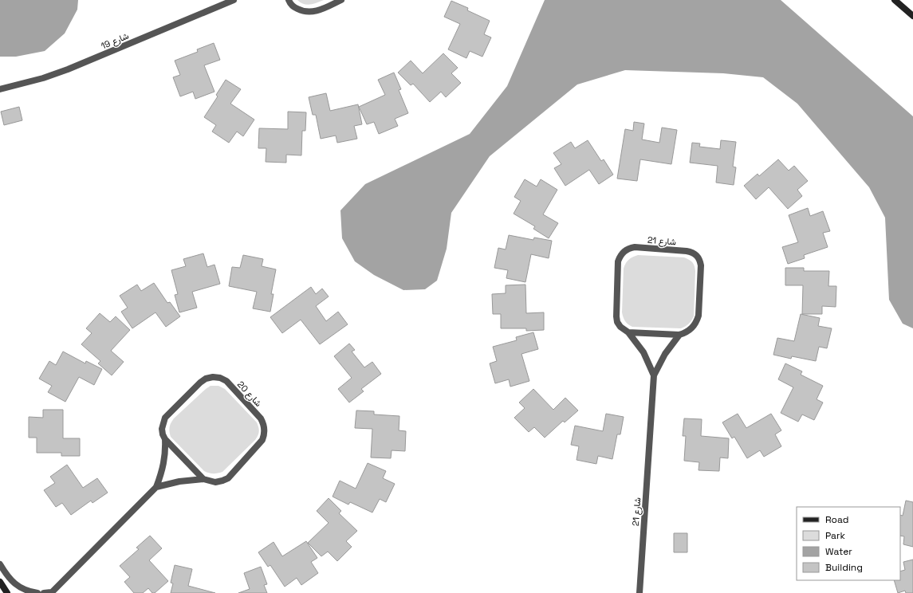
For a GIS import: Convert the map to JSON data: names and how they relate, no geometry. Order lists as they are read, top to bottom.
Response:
{
  "streets": {
    "street": ["شارع 19", "شارع 21", "شارع 20"]
  },
  "legend": [
    "Road",
    "Park",
    "Water",
    "Building"
  ]
}
